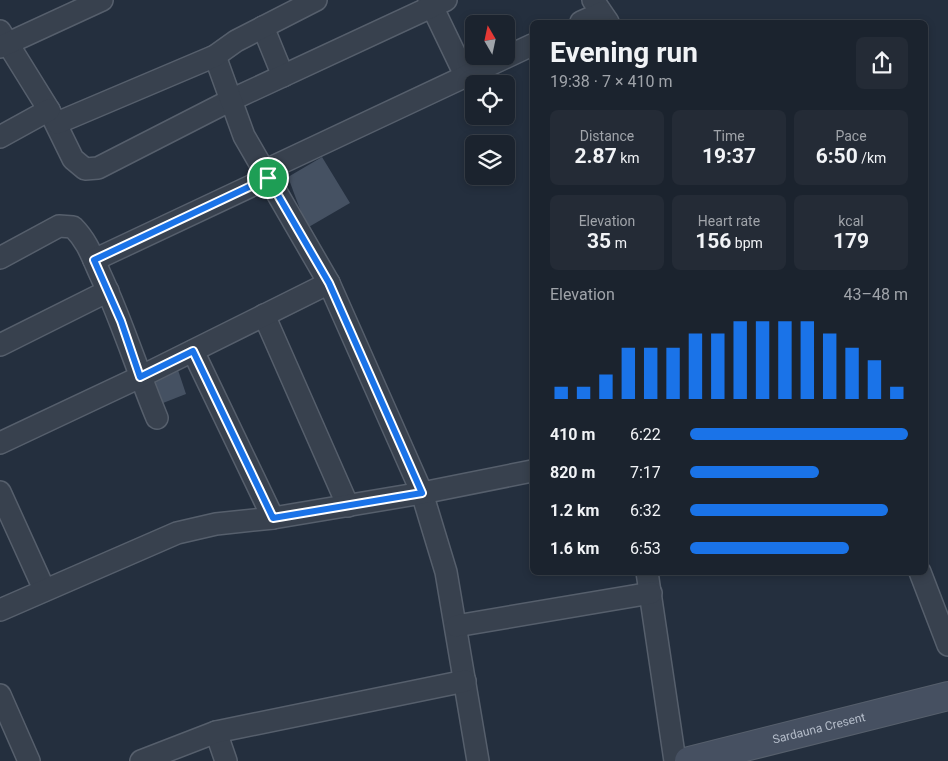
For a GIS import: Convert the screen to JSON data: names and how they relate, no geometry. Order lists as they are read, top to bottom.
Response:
{
  "streets": {
    "street": ["Sardauna Cresent"]
  },
  "north": "top",
  "page": {
    "heading": ["Evening run", "19:38 · 7 × 410 m"],
    "stats": [
      ["Distance", "2.87 km"],
      ["Time", "19:37"],
      ["Pace", "6:50 /km"],
      ["Elevation", "35 m"],
      ["Heart rate", "156 bpm"],
      ["kcal", "179"]
    ],
    "chart": ["Elevation", "43–48 m"],
    "list": [
      {
        "name": "410 m",
        "note": "6:22"
      },
      {
        "name": "820 m",
        "note": "7:17"
      },
      {
        "name": "1.2 km",
        "note": "6:32"
      },
      {
        "name": "1.6 km",
        "note": "6:53"
      }
    ]
  }
}
